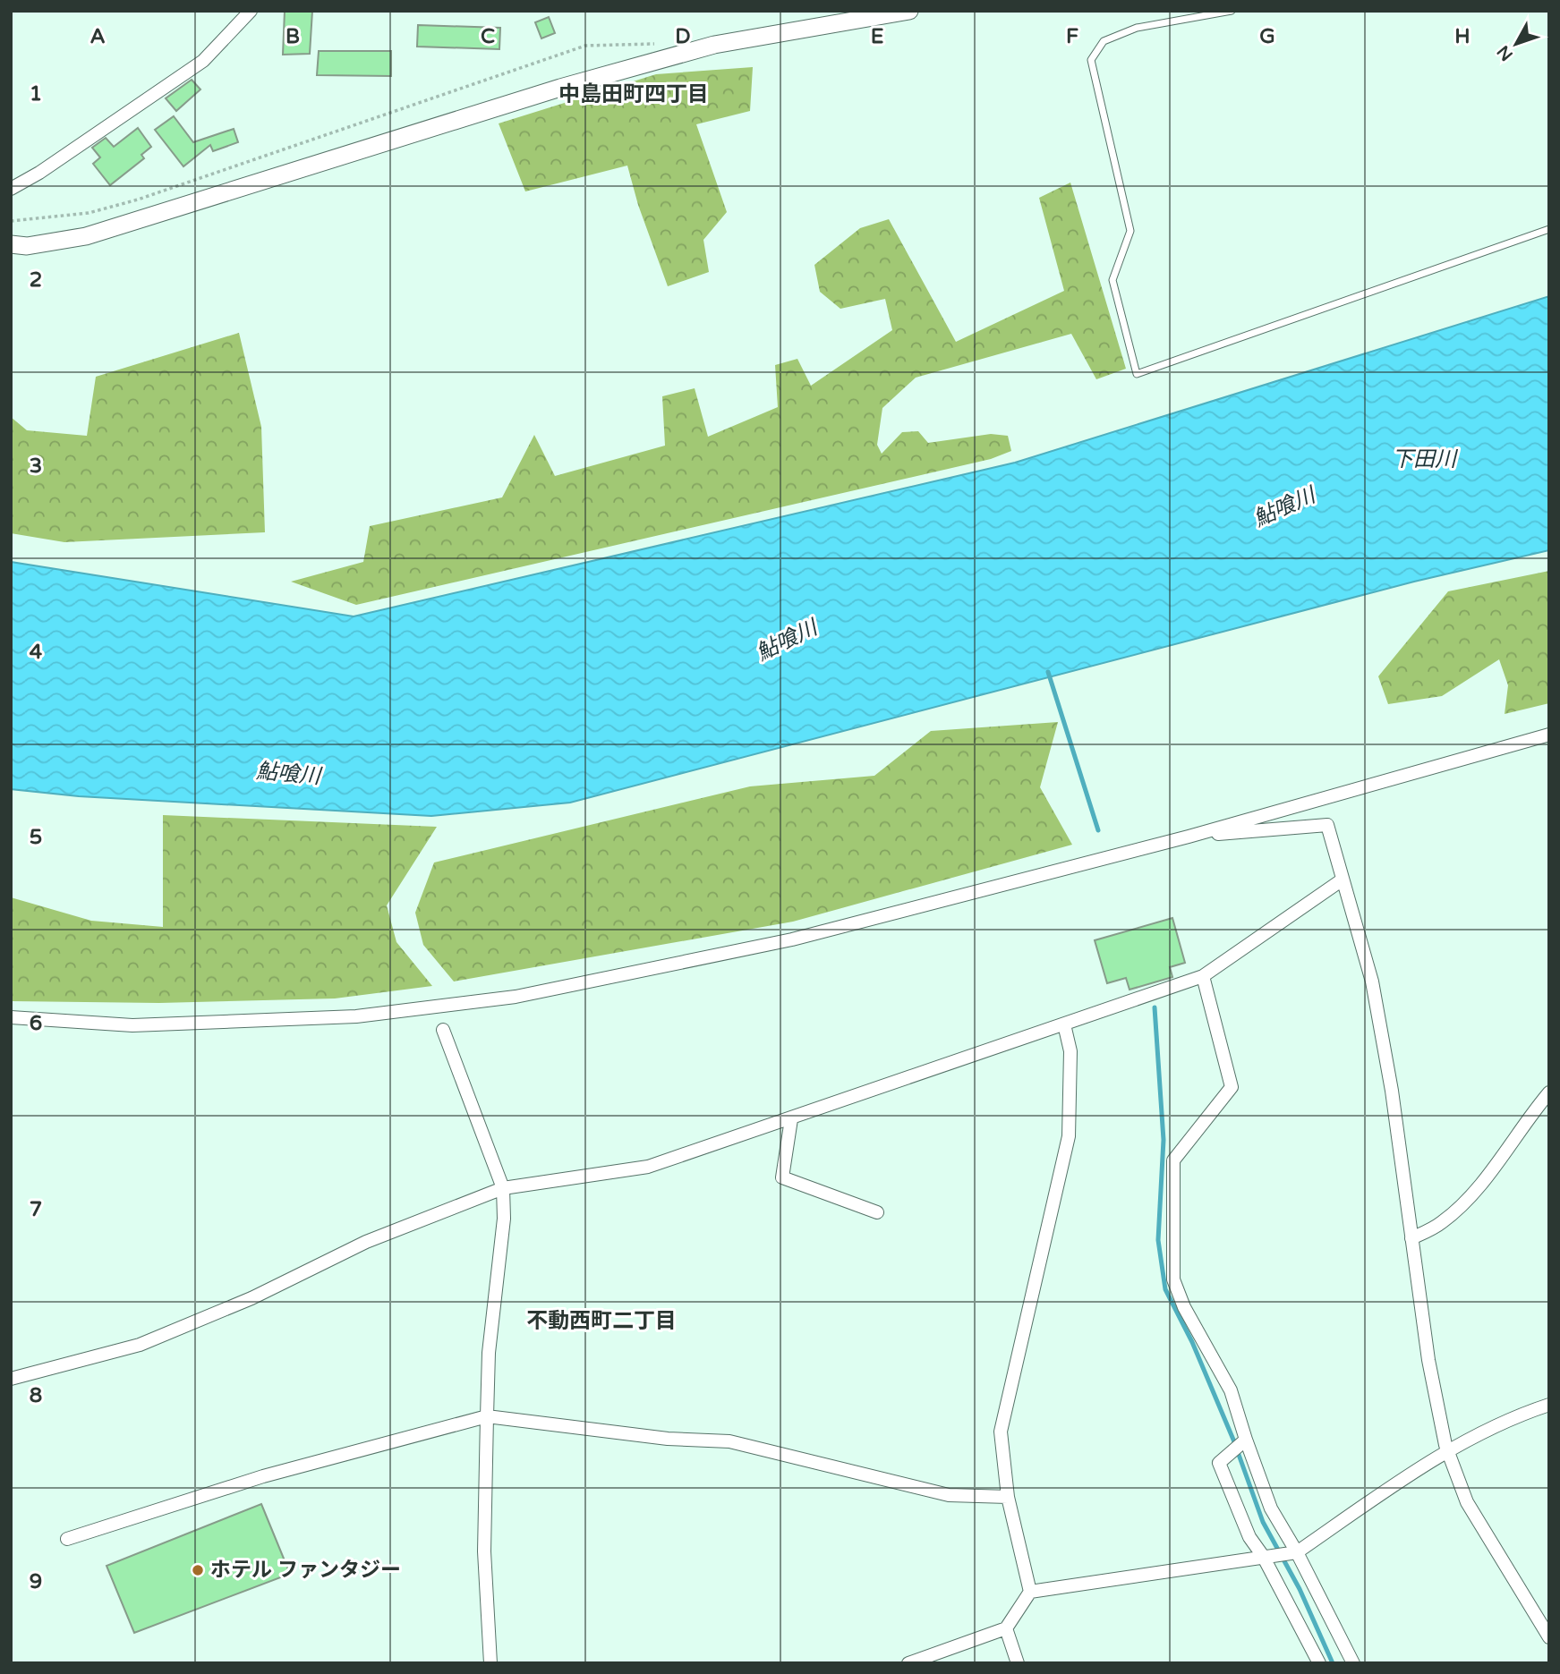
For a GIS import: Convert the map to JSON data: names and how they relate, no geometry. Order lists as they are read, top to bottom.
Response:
{
  "districts": ["中島田町四丁目", "不動西町二丁目"],
  "water": ["下田川", "鮎喰川"],
  "places": ["ホテル ファンタジー"],
  "north": "bottom left",
  "grid": {
    "columns": [
      "A",
      "B",
      "C",
      "D",
      "E",
      "F",
      "G",
      "H"
    ],
    "rows": [
      "1",
      "2",
      "3",
      "4",
      "5",
      "6",
      "7",
      "8",
      "9"
    ]
  }
}
